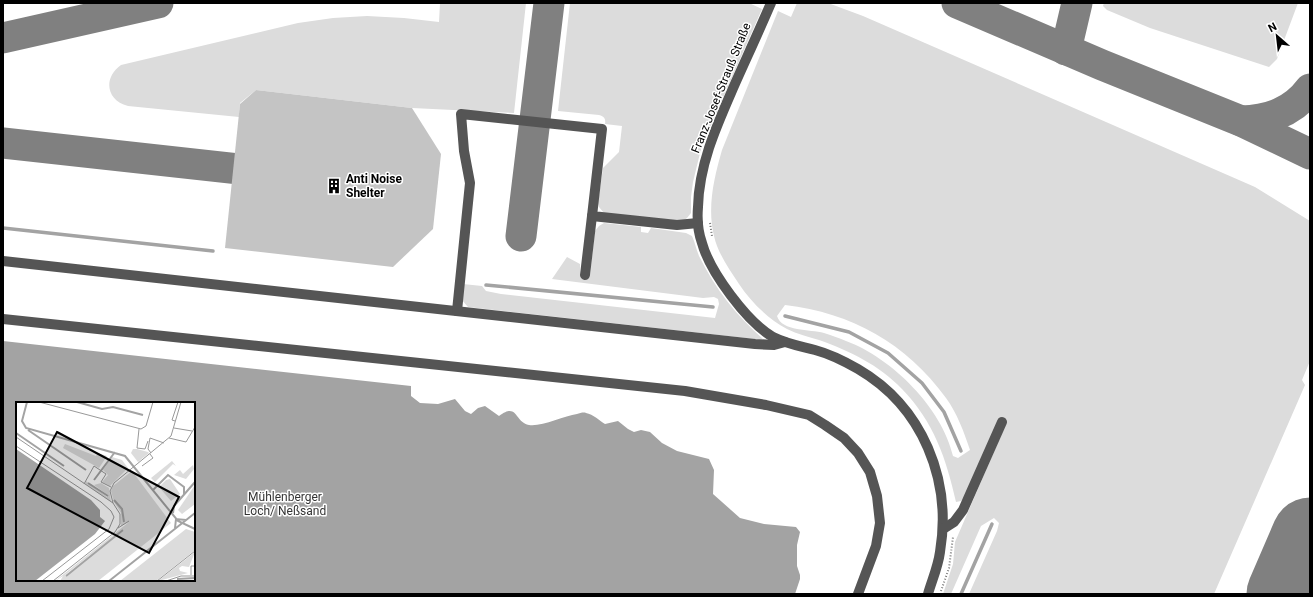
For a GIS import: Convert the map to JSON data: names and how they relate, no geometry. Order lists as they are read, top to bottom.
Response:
{
  "streets": {
    "street": ["Franz-Josef-Strauß Straße"]
  },
  "parks": ["Mühlenberger Loch/ Neßsand"],
  "places": {
    "building": ["Anti Noise Shelter"]
  },
  "north": "top left"
}
